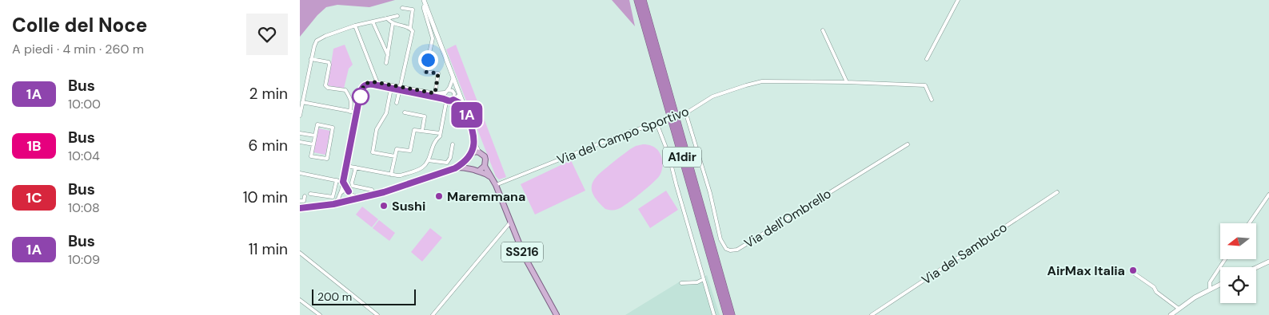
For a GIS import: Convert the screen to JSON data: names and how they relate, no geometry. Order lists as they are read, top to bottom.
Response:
{
  "streets": {
    "highway": ["A1dir"],
    "main road": ["SS216"],
    "street": ["Via del Campo Sportivo", "Via dell'Ombrello", "Via del Sambuco"]
  },
  "crossings": [
    ["Via del Campo Sportivo", "Via dell'Ombrello"],
    ["Via del Campo Sportivo", "SS216"]
  ],
  "places": ["Maremmana", "Sushi", "AirMax Italia"],
  "lines": ["bus line 1A"],
  "scale_bar": "200 m",
  "north": "left",
  "page": {
    "heading": ["Colle del Noce", "A piedi · 4 min · 260 m"],
    "on_map": "1A",
    "list": [
      {
        "mark": "1A",
        "name": "Bus",
        "note": "10:00",
        "value": "2 min"
      },
      {
        "mark": "1B",
        "name": "Bus",
        "note": "10:04",
        "value": "6 min"
      },
      {
        "mark": "1C",
        "name": "Bus",
        "note": "10:08",
        "value": "10 min"
      },
      {
        "mark": "1A",
        "name": "Bus",
        "note": "10:09",
        "value": "11 min"
      }
    ],
    "scale": "200 m"
  }
}
